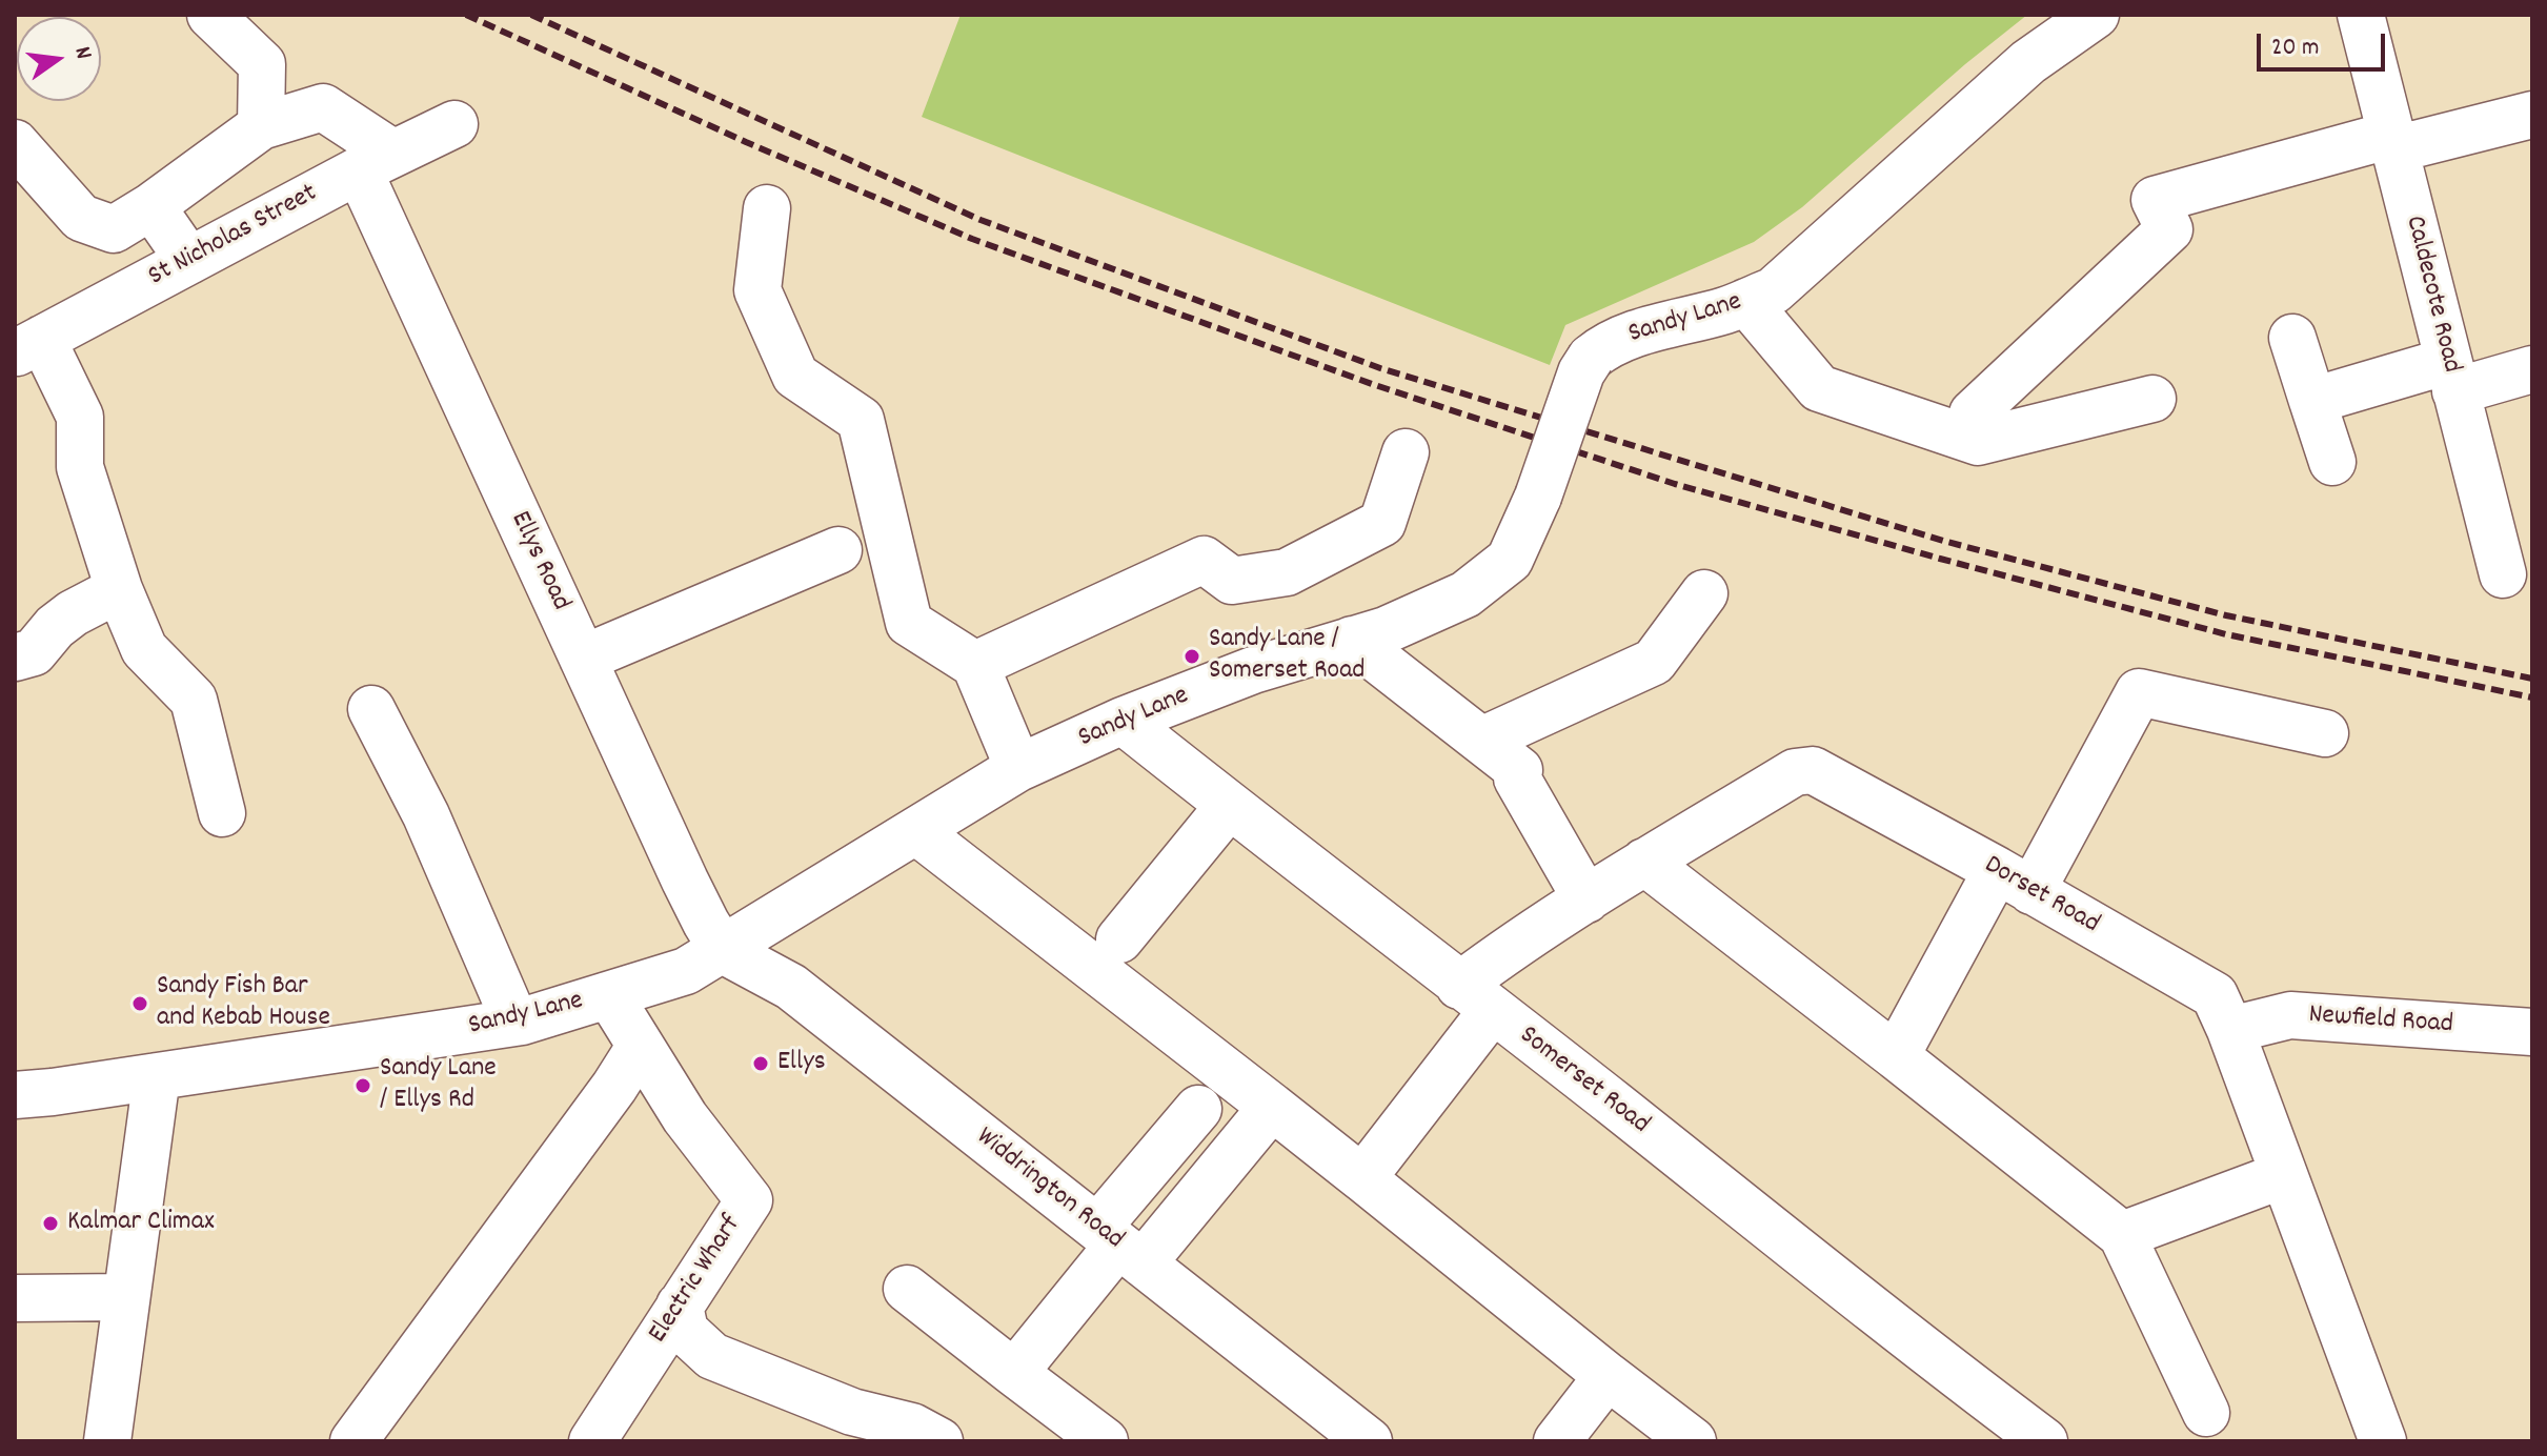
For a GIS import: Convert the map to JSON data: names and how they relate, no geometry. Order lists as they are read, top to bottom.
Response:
{
  "streets": {
    "street": [
      "St Nicholas Street",
      "Caldecote Road",
      "Sandy Lane",
      "Ellys Road",
      "Dorset Road",
      "Newfield Road",
      "Somerset Road",
      "Widdrington Road",
      "Electric Wharf"
    ]
  },
  "crossings": [
    ["St Nicholas Street", "Ellys Road"],
    ["Sandy Lane", "Ellys Road"],
    ["Sandy Lane", "Somerset Road"],
    ["Sandy Lane", "Widdrington Road"],
    ["Sandy Lane", "Electric Wharf"],
    ["Ellys Road", "Widdrington Road"],
    ["Dorset Road", "Newfield Road"],
    ["Dorset Road", "Somerset Road"]
  ],
  "places": [
    "Sandy Lane / Somerset Road",
    "Sandy Fish Bar and Kebab House",
    "Ellys",
    "Sandy Lane / Ellys Rd",
    "Kalmar Climax"
  ],
  "scale_bar": "20 m",
  "north": "right"
}
